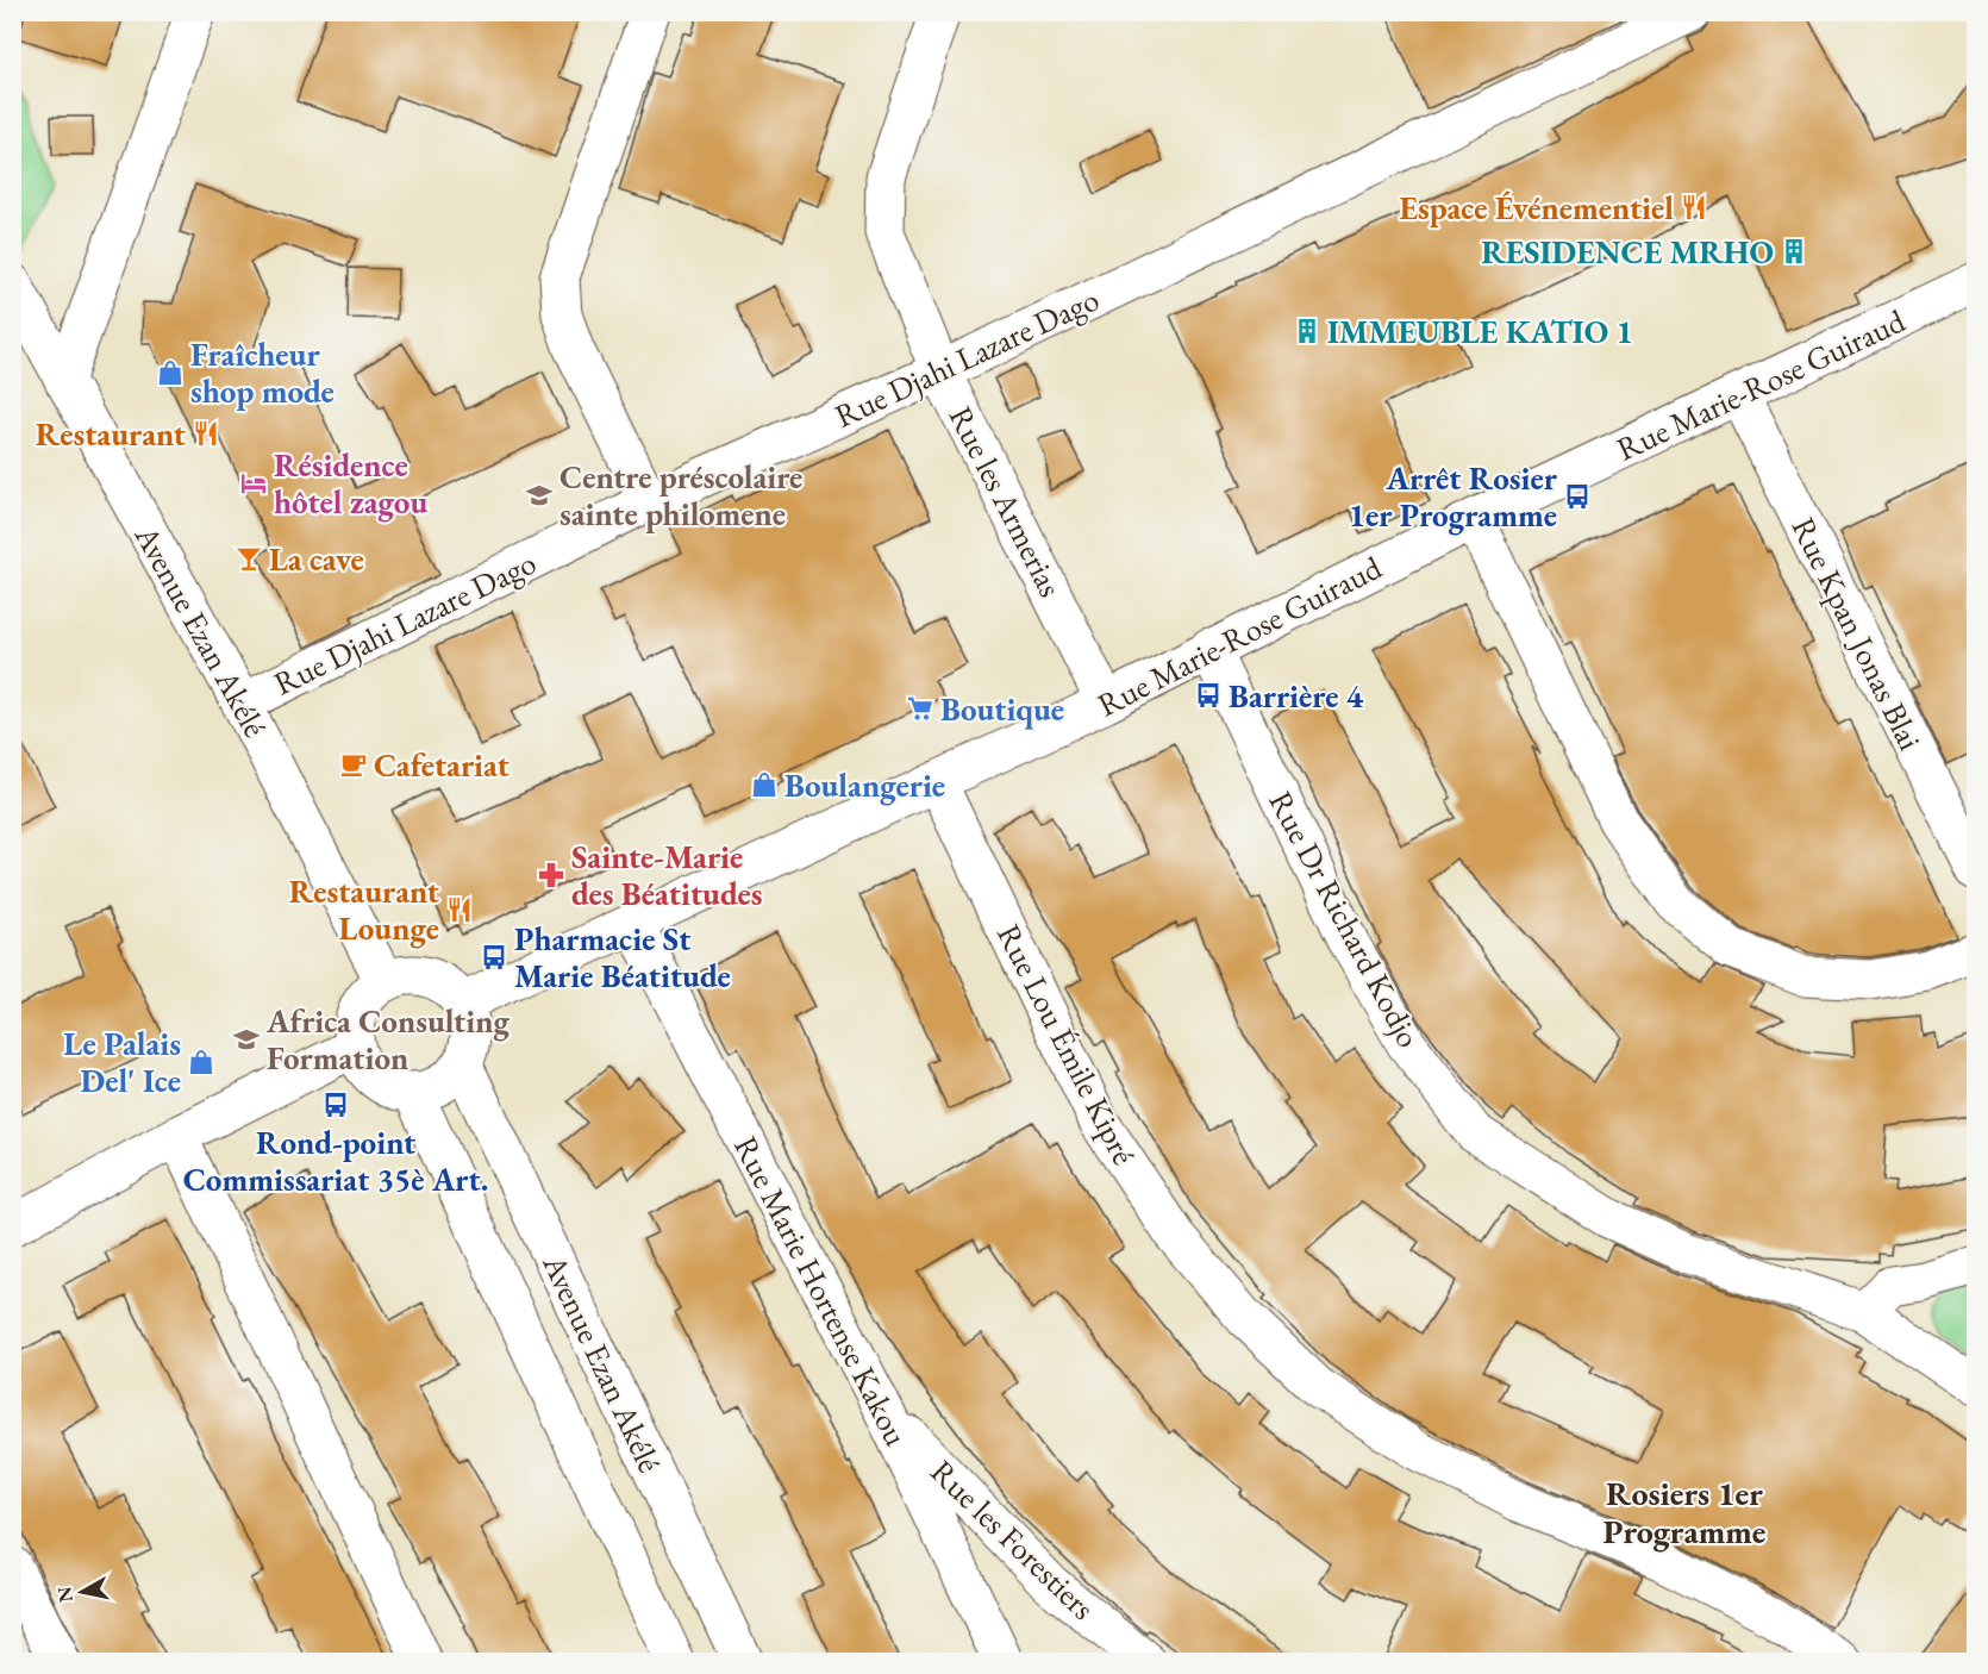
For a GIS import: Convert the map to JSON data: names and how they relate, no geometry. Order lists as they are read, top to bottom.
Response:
{
  "streets": {
    "street": [
      "Rue Djahi Lazare Dago",
      "Rue Marie-Rose Guiraud",
      "Rue les Armerias",
      "Avenue Ezan Akélé",
      "Rue Kpan Jonas Blai",
      "Rue Dr Richard Kodjo",
      "Rue Lou Émile Kipré",
      "Rue Marie Hortense Kakou",
      "Rue les Forestiers"
    ]
  },
  "crossings": [
    ["Rue Djahi Lazare Dago", "Rue les Armerias"],
    ["Rue Djahi Lazare Dago", "Avenue Ezan Akélé"],
    ["Rue Marie-Rose Guiraud", "Rue les Armerias"],
    ["Rue Marie-Rose Guiraud", "Avenue Ezan Akélé"],
    ["Rue Marie-Rose Guiraud", "Rue Kpan Jonas Blai"],
    ["Rue Marie-Rose Guiraud", "Rue Dr Richard Kodjo"],
    ["Rue Marie-Rose Guiraud", "Rue Lou Émile Kipré"],
    ["Rue Marie-Rose Guiraud", "Rue Marie Hortense Kakou"],
    ["Rue Marie Hortense Kakou", "Rue les Forestiers"]
  ],
  "districts": ["Rosiers 1er Programme"],
  "places": {
    "restaurant": ["Espace Événementiel", "Restaurant", "Restaurant Lounge"],
    "building": ["RESIDENCE MRHO", "IMMEUBLE KATIO 1"],
    "shop": ["Fraîcheur shop mode", "Boulangerie", "Le Palais Del' Ice"],
    "hotel": ["Résidence hôtel zagou"],
    "school or university": ["Centre préscolaire sainte philomene", "Africa Consulting Formation"],
    "bus stop": [
      "Arrêt Rosier 1er Programme",
      "Barrière 4",
      "Pharmacie St Marie Béatitude",
      "Rond-point Commissariat 35è Art."
    ],
    "bar": ["La cave"],
    "supermarket": ["Boutique"],
    "cafe": ["Cafetariat"],
    "pharmacy": ["Sainte-Marie des Béatitudes"]
  },
  "north": "left"
}
